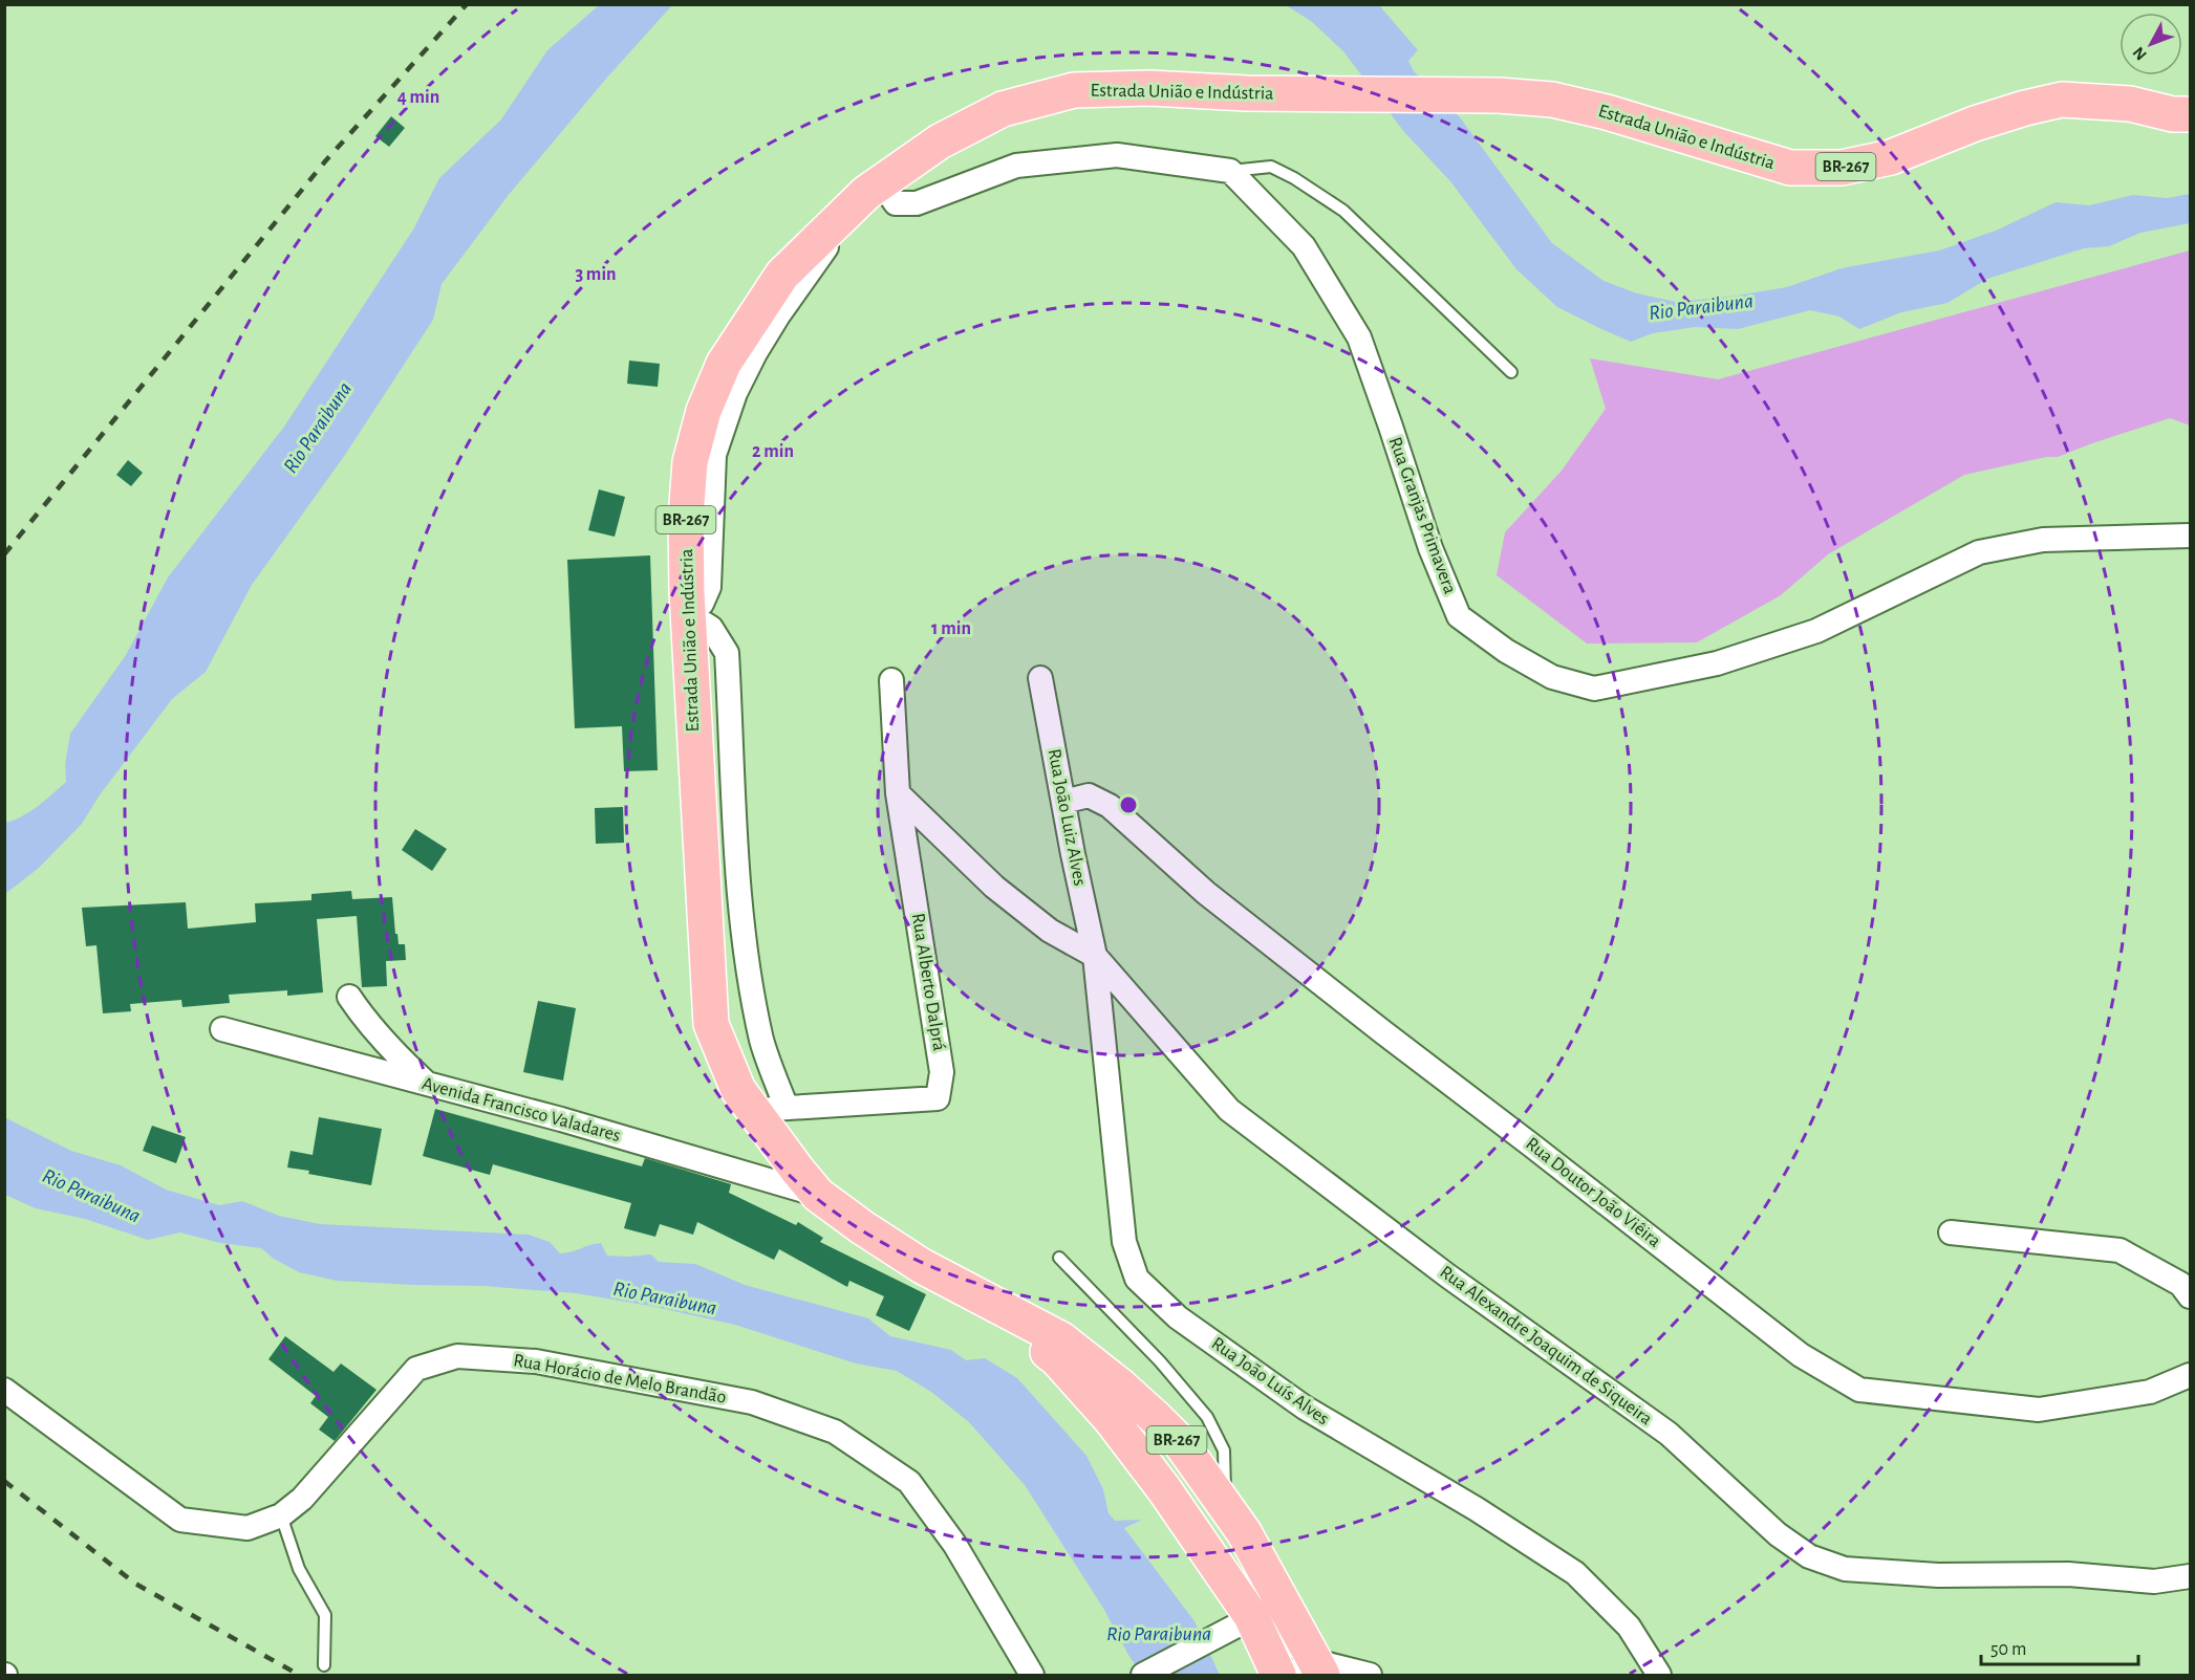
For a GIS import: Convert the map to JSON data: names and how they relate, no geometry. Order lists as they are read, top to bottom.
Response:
{
  "streets": {
    "highway": ["Estrada União e Indústria", "BR-267"],
    "street": [
      "Rua Granjas Primavera",
      "Rua Joāo Luiz Alves",
      "Rua Alberto Dalprá",
      "Avenida Francisco Valadares",
      "Rua Doutor João Viêira",
      "Rua Alexandre Joaquim de Siqueira",
      "Rua Horácio de Melo Brandão",
      "Rua João Luís Alves"
    ]
  },
  "crossings": [
    ["Estrada União e Indústria", "BR-267"],
    ["Estrada União e Indústria", "Rua Alberto Dalprá"],
    ["Estrada União e Indústria", "Avenida Francisco Valadares"],
    ["Rua Joāo Luiz Alves", "Rua Doutor João Viêira"],
    ["Rua Joāo Luiz Alves", "Rua Alexandre Joaquim de Siqueira"],
    ["Rua Joāo Luiz Alves", "Rua João Luís Alves"],
    ["Rua Alexandre Joaquim de Siqueira", "Rua João Luís Alves"]
  ],
  "water": ["Rio Paraibuna"],
  "scale_bar": "50 m",
  "north": "bottom left",
  "rings": [
    "4 min",
    "3 min",
    "2 min",
    "1 min"
  ]
}
